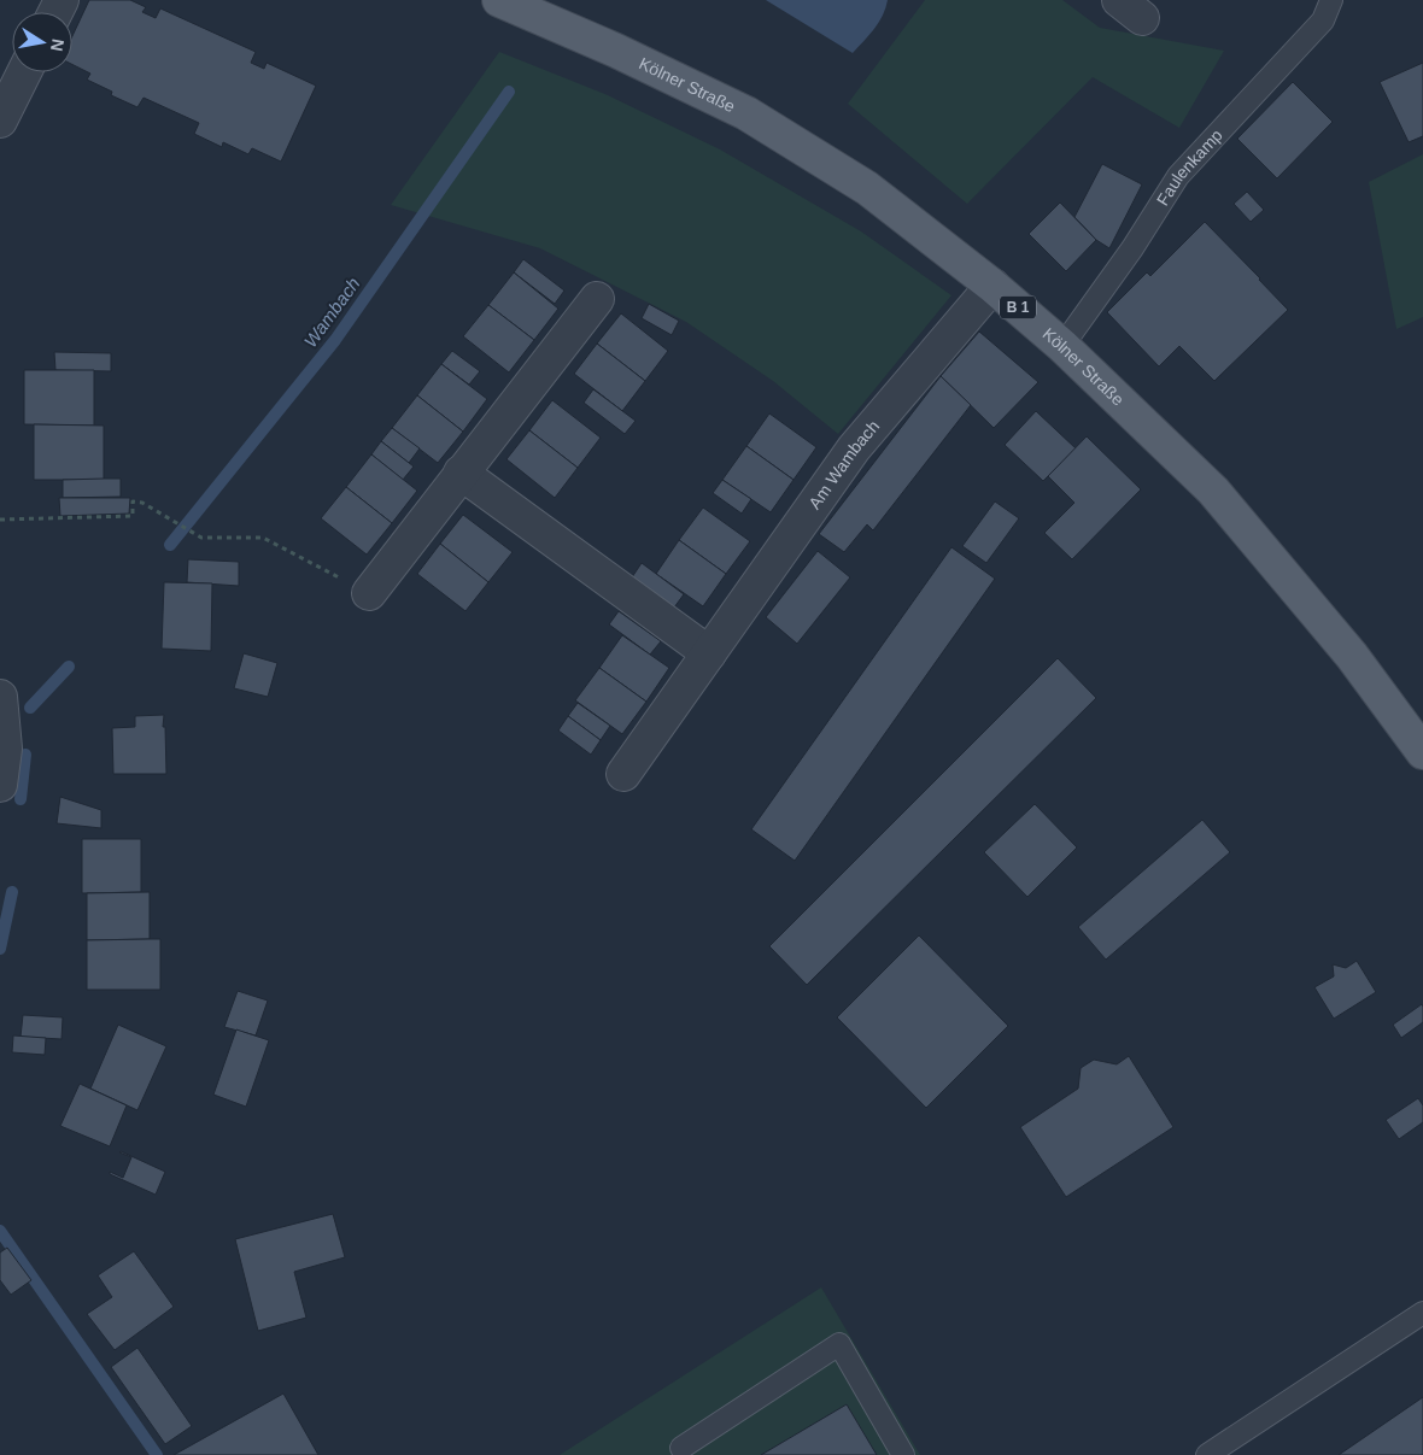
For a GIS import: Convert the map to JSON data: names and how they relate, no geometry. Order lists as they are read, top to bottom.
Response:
{
  "streets": {
    "main road": ["Kölner Straße", "B 1"],
    "street": ["Am Wambach"],
    "lane": ["Faulenkamp"]
  },
  "crossings": [
    ["Kölner Straße", "Faulenkamp"],
    ["Kölner Straße", "Am Wambach"]
  ],
  "water": ["Wambach"],
  "north": "right"
}
